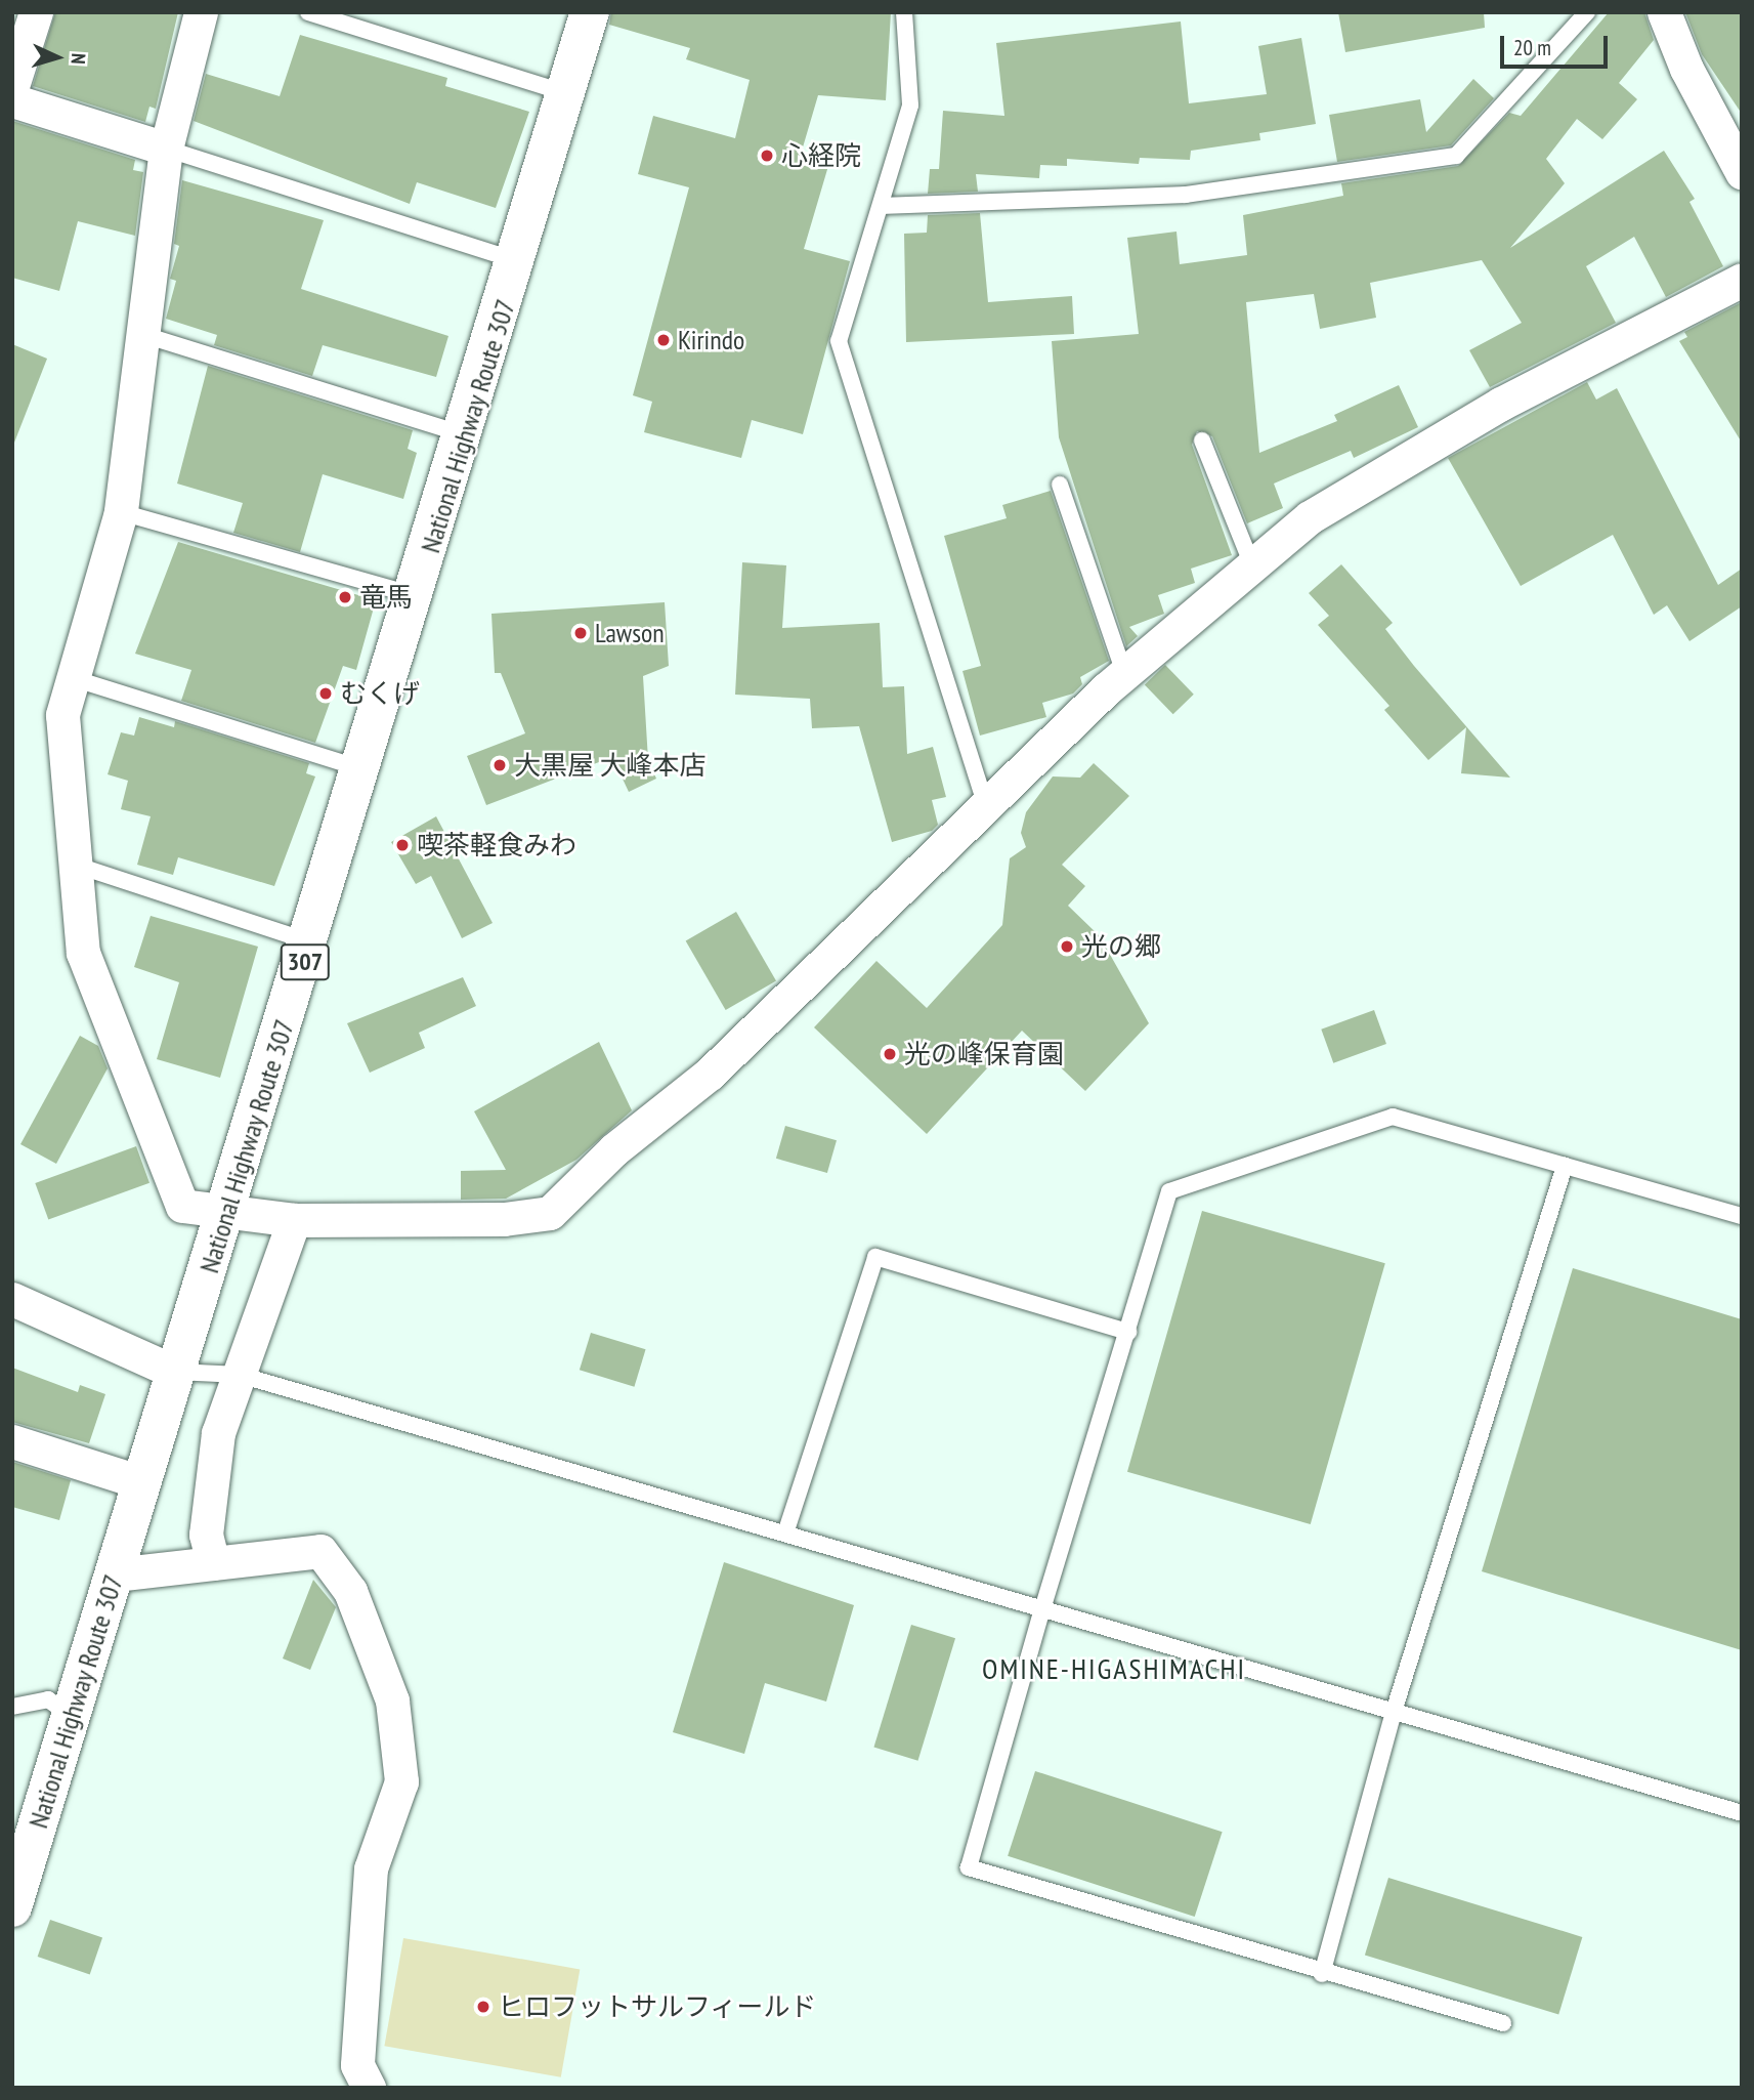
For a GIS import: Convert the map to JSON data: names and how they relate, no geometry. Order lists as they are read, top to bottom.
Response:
{
  "streets": {
    "highway": ["National Highway Route 307", "307"]
  },
  "districts": ["OMINE-HIGASHIMACHI"],
  "places": [
    "心経院",
    "Kirindo",
    "竜馬",
    "Lawson",
    "むくげ",
    "大黒屋 大峰本店",
    "喫茶軽食みわ",
    "光の郷",
    "光の峰保育園",
    "ヒロフットサルフィールド"
  ],
  "scale_bar": "20 m",
  "north": "right"
}
